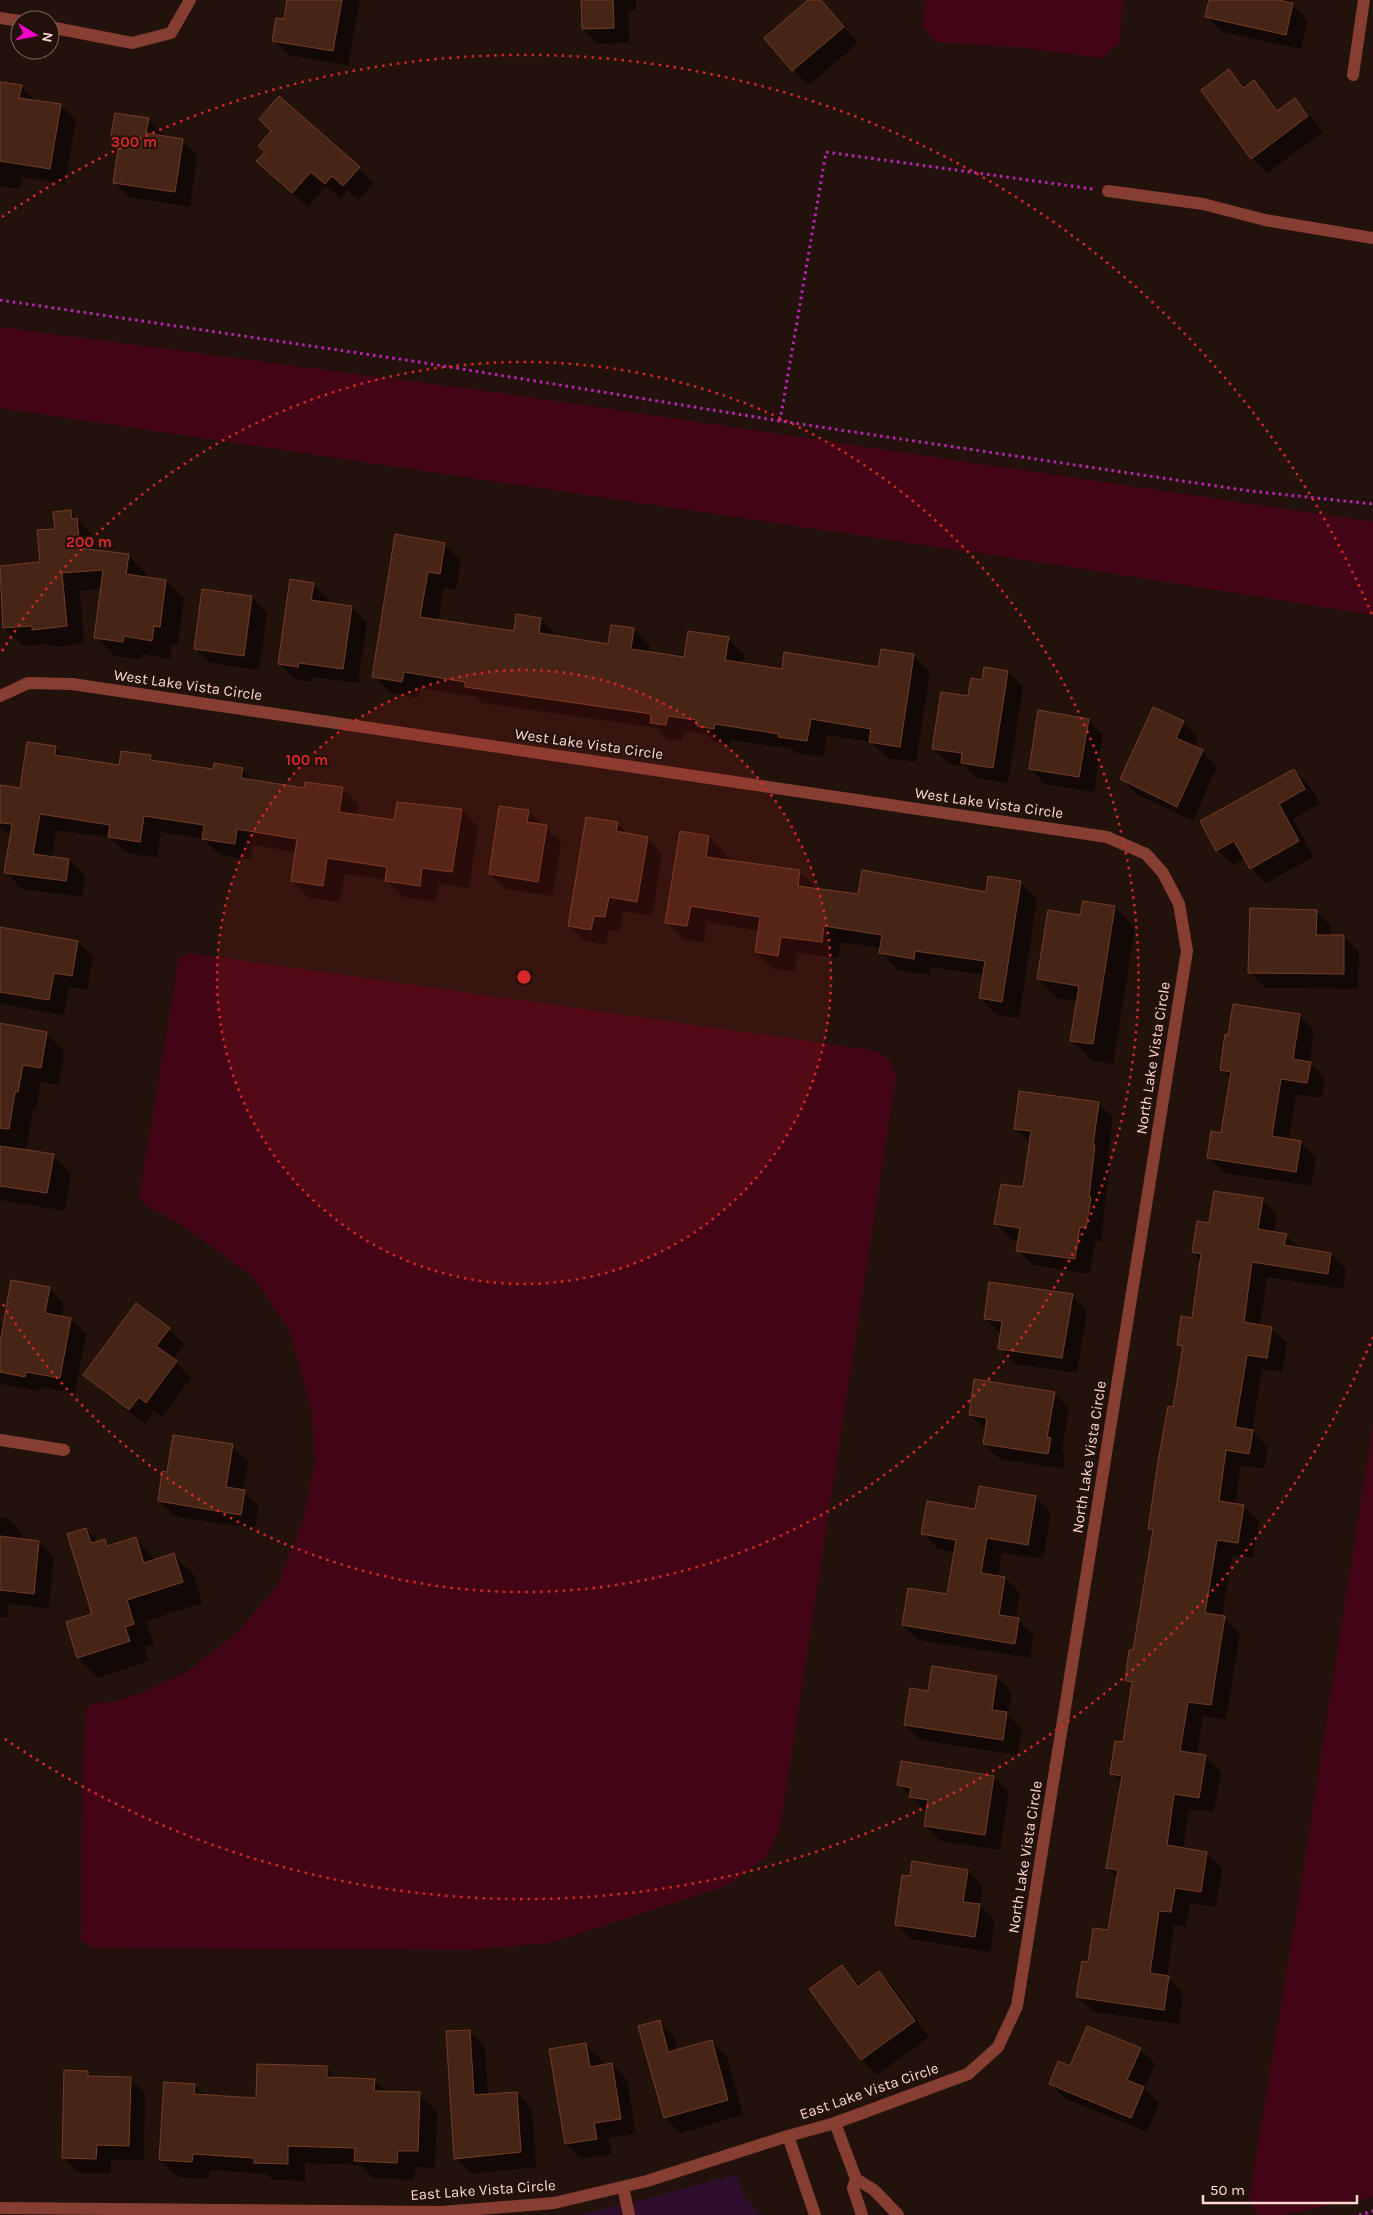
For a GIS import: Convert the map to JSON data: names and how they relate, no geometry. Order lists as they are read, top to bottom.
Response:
{
  "streets": {
    "street": ["West Lake Vista Circle", "North Lake Vista Circle", "East Lake Vista Circle"]
  },
  "crossings": [
    ["West Lake Vista Circle", "North Lake Vista Circle"],
    ["North Lake Vista Circle", "East Lake Vista Circle"]
  ],
  "scale_bar": "50 m",
  "north": "right",
  "rings": ["300 m", "200 m", "100 m"]
}
